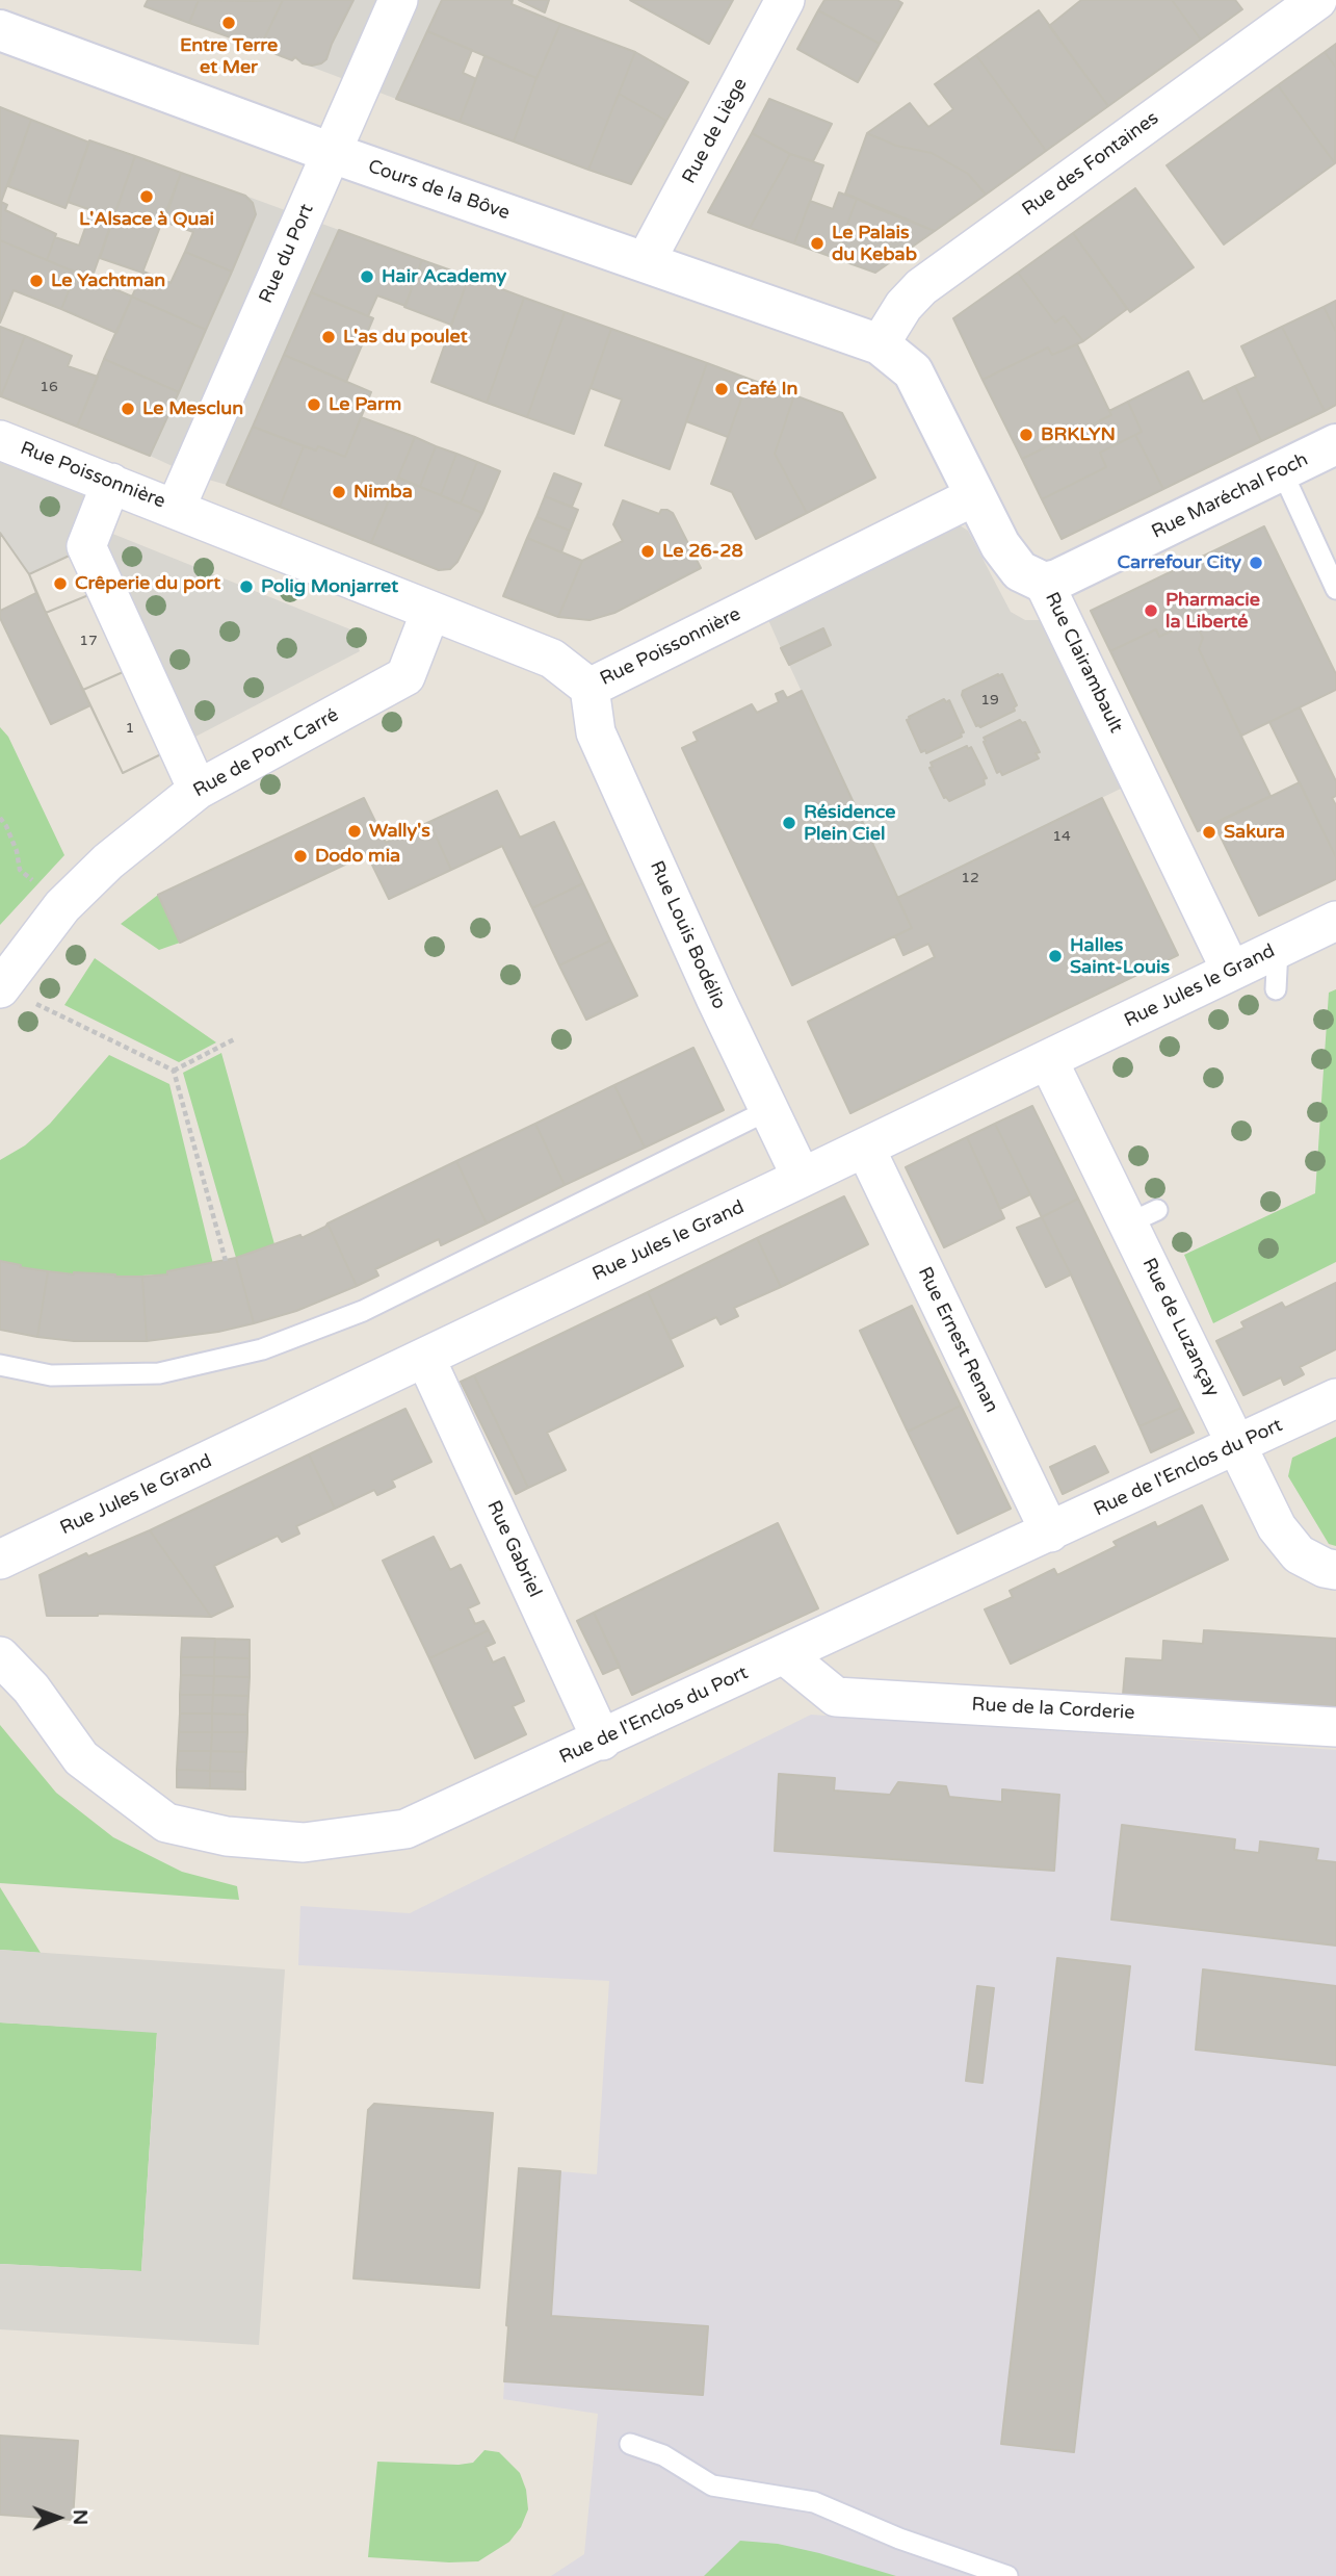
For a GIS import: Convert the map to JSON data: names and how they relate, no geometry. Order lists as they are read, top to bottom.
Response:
{
  "streets": {
    "street": [
      "Rue de Liège",
      "Rue des Fontaines",
      "Cours de la Bôve",
      "Rue du Port",
      "Rue Poissonnière",
      "Rue Maréchal Foch",
      "Rue Clairambault",
      "Rue de Pont Carré",
      "Rue Louis Bodélio",
      "Rue Jules le Grand",
      "Rue de Luzançay",
      "Rue Ernest Renan",
      "Rue de l'Enclos du Port",
      "Rue Gabriel",
      "Rue de la Corderie"
    ]
  },
  "crossings": [
    ["Rue de Liège", "Cours de la Bôve"],
    ["Rue des Fontaines", "Cours de la Bôve"],
    ["Rue des Fontaines", "Rue Clairambault"],
    ["Cours de la Bôve", "Rue du Port"],
    ["Cours de la Bôve", "Rue Clairambault"],
    ["Rue du Port", "Rue Poissonnière"],
    ["Rue Poissonnière", "Rue Clairambault"],
    ["Rue Poissonnière", "Rue de Pont Carré"],
    ["Rue Poissonnière", "Rue Louis Bodélio"],
    ["Rue Maréchal Foch", "Rue Clairambault"],
    ["Rue Clairambault", "Rue Jules le Grand"],
    ["Rue Louis Bodélio", "Rue Jules le Grand"],
    ["Rue Jules le Grand", "Rue de Luzançay"],
    ["Rue Jules le Grand", "Rue Ernest Renan"],
    ["Rue Jules le Grand", "Rue Gabriel"],
    ["Rue de Luzançay", "Rue de l'Enclos du Port"],
    ["Rue Ernest Renan", "Rue de l'Enclos du Port"],
    ["Rue de l'Enclos du Port", "Rue Gabriel"],
    ["Rue de l'Enclos du Port", "Rue de la Corderie"]
  ],
  "places": [
    "Entre Terre et Mer",
    "L'Alsace à Quai",
    "Le Palais du Kebab",
    "Hair Academy",
    "Le Yachtman",
    "L'as du poulet",
    "Café In",
    "Le Parm",
    "Le Mesclun",
    "BRKLYN",
    "Nimba",
    "Le 26-28",
    "Carrefour City",
    "Crêperie du port",
    "Polig Monjarret",
    "Pharmacie la Liberté",
    "Résidence Plein Ciel",
    "Wally's",
    "Sakura",
    "Dodo mia",
    "Halles Saint-Louis"
  ],
  "house_numbers": [
    "16",
    "17",
    "19",
    "1",
    "14",
    "12"
  ],
  "north": "right"
}
